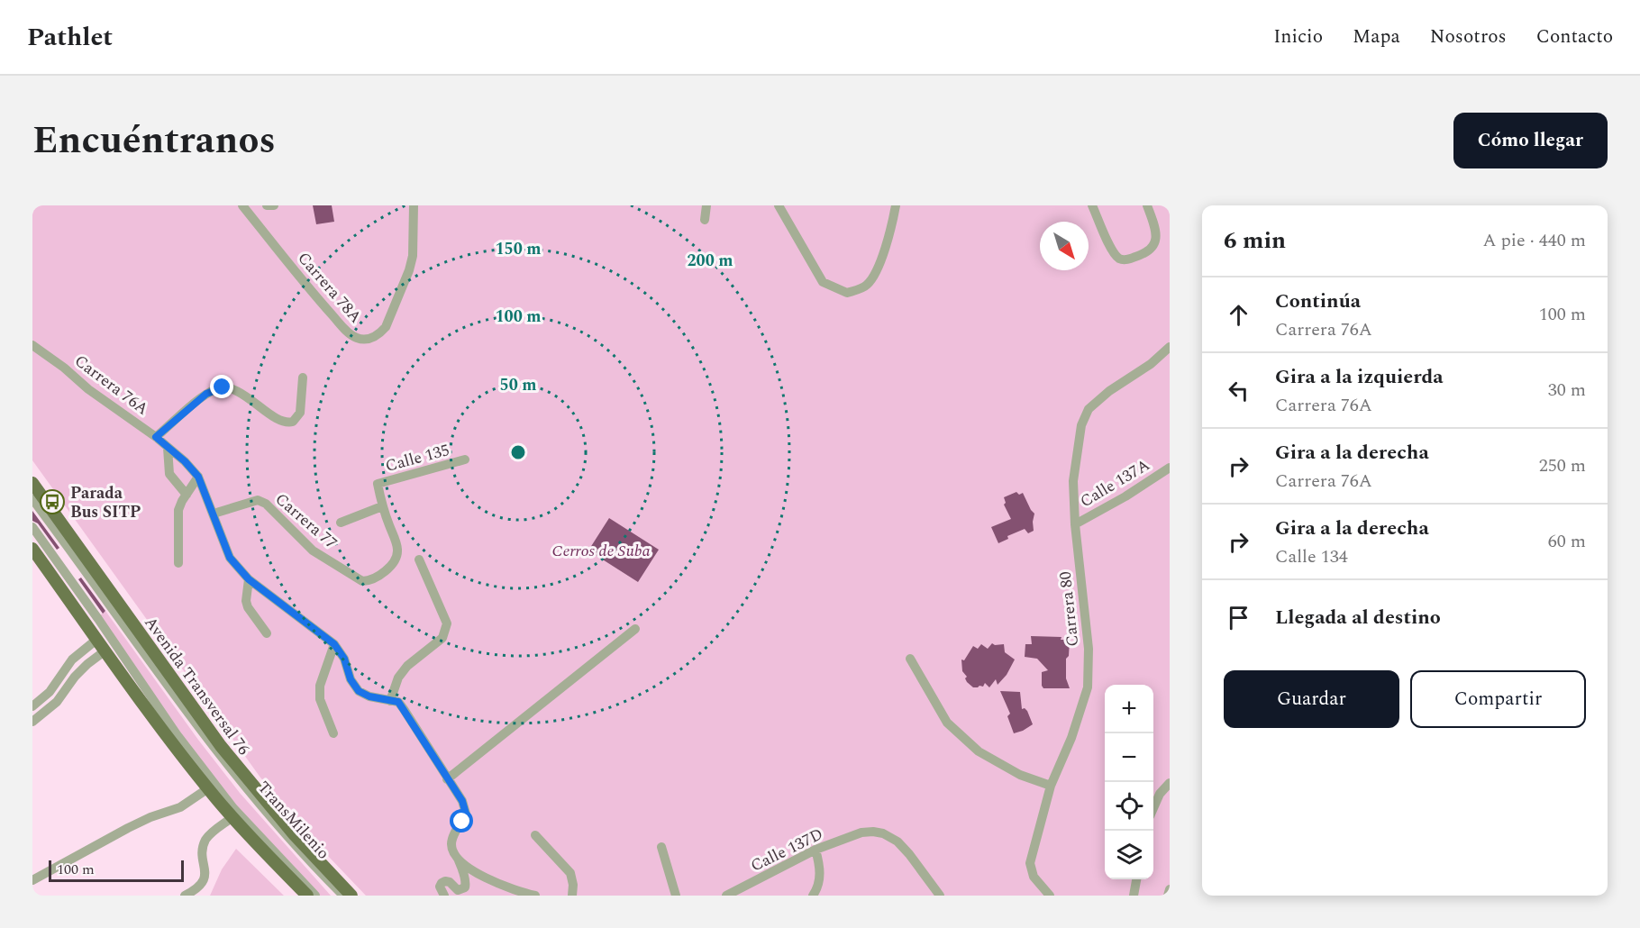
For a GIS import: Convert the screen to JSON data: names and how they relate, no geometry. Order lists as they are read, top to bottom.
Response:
{
  "streets": {
    "main road": ["Avenida Transversal 76"],
    "street": [
      "Carrera 78A",
      "Carrera 76A",
      "Calle 135",
      "Calle 137A",
      "Carrera 77",
      "Carrera 80",
      "TransMilenio",
      "Calle 137D"
    ]
  },
  "crossings": [
    ["Carrera 76A", "Carrera 77"],
    ["Calle 135", "Carrera 77"],
    ["Calle 137A", "Carrera 80"]
  ],
  "parks": ["Cerros de Suba"],
  "places": {
    "bus stop": ["Parada Bus SITP"]
  },
  "scale_bar": "100 m",
  "north": "bottom right",
  "page": {
    "header": "Pathlet",
    "nav": [
      "Inicio",
      "Mapa",
      "Nosotros",
      "Contacto"
    ],
    "title": "Encuéntranos",
    "buttons": [
      "Cómo llegar",
      ["Guardar", "Compartir"]
    ],
    "heading": ["6 min", "A pie · 440 m"],
    "list": [
      ["Continúa", "Carrera 76A", "100 m"],
      ["Gira a la izquierda", "Carrera 76A", "30 m"],
      ["Gira a la derecha", "Carrera 76A", "250 m"],
      ["Gira a la derecha", "Calle 134", "60 m"],
      "Llegada al destino"
    ],
    "map_buttons": ["+", "−"],
    "scale": "100 m"
  },
  "rings": [
    "150 m",
    "200 m",
    "100 m",
    "50 m"
  ]
}
